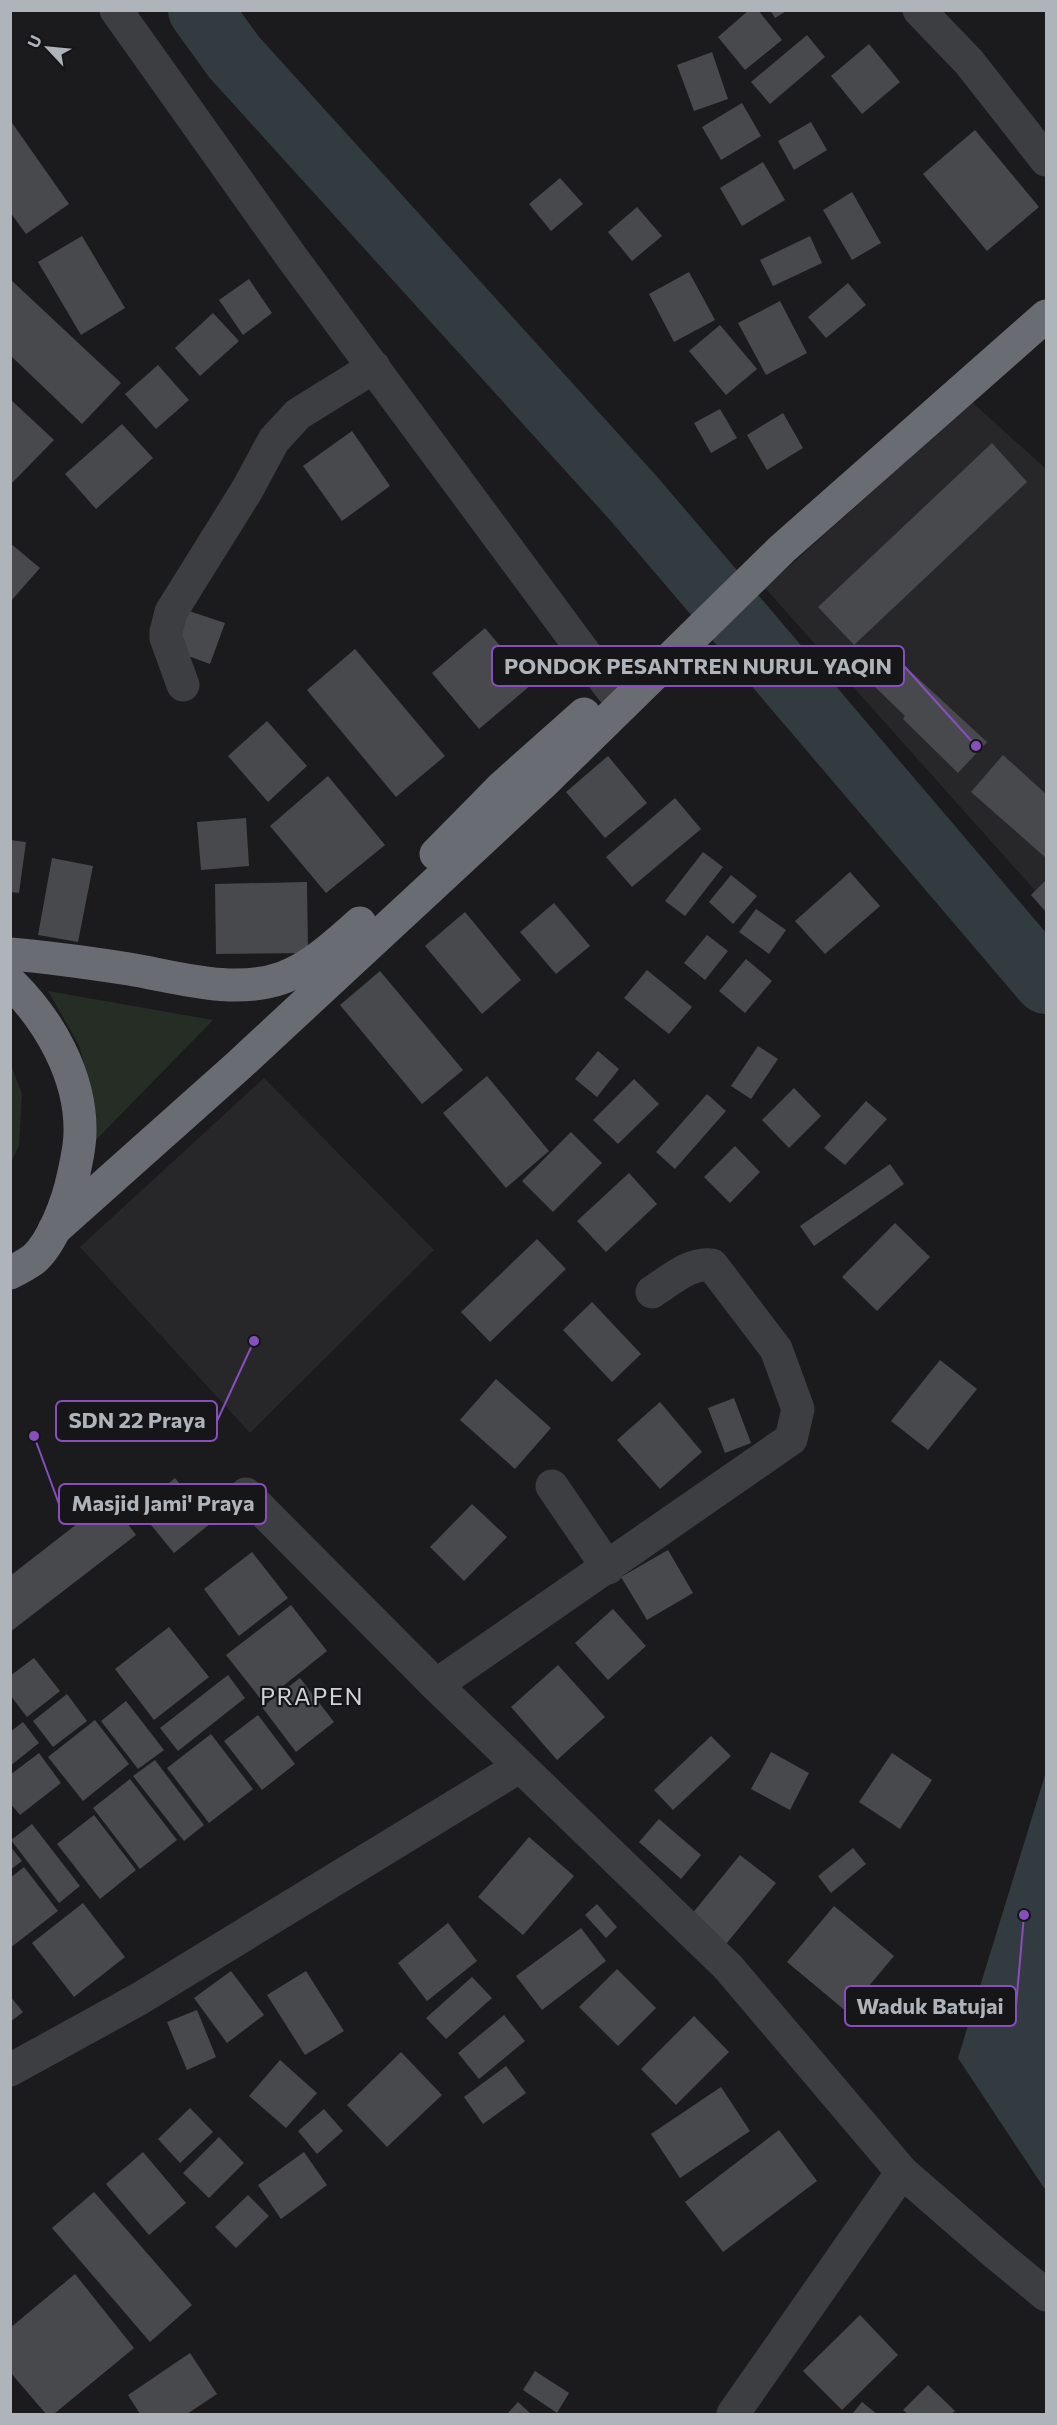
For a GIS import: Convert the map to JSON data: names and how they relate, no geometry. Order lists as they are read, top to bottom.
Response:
{
  "districts": ["PRAPEN"],
  "places": [
    "PONDOK PESANTREN NURUL YAQIN",
    "SDN 22 Praya",
    "Masjid Jami' Praya",
    "Waduk Batujai"
  ],
  "north": "top left"
}
